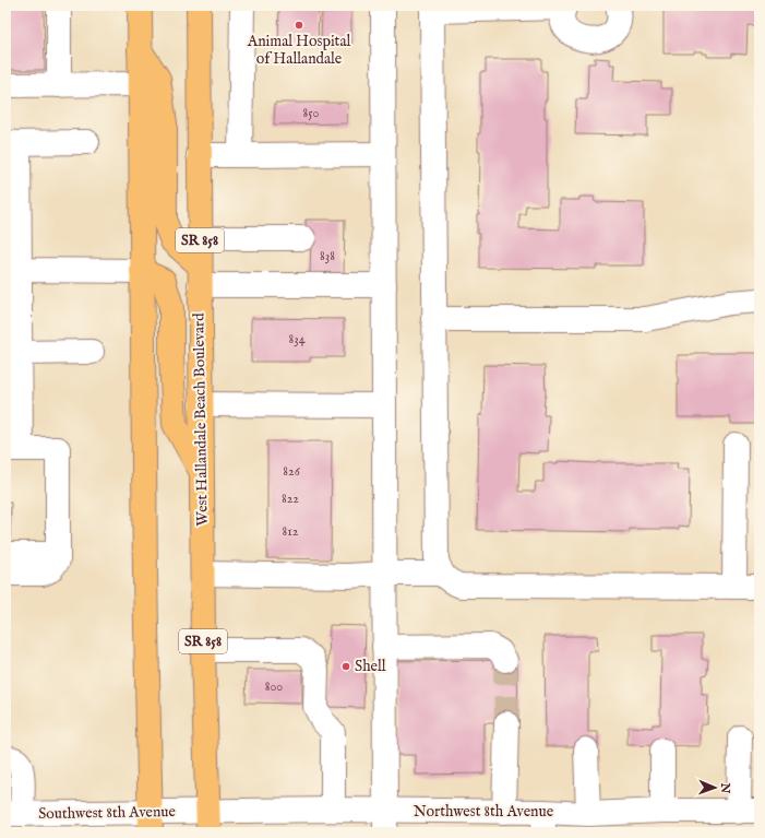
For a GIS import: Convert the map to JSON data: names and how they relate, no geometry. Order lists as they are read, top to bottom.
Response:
{
  "streets": {
    "main road": ["SR 858", "West Hallandale Beach Boulevard"],
    "street": ["Northwest 8th Avenue", "Southwest 8th Avenue"]
  },
  "crossings": [
    ["West Hallandale Beach Boulevard", "Northwest 8th Avenue"],
    ["West Hallandale Beach Boulevard", "Southwest 8th Avenue"],
    ["Northwest 8th Avenue", "Southwest 8th Avenue"]
  ],
  "places": ["Animal Hospital of Hallandale", "Shell"],
  "house_numbers": [
    "850",
    "838",
    "834",
    "826",
    "822",
    "812",
    "800"
  ],
  "north": "right"
}
